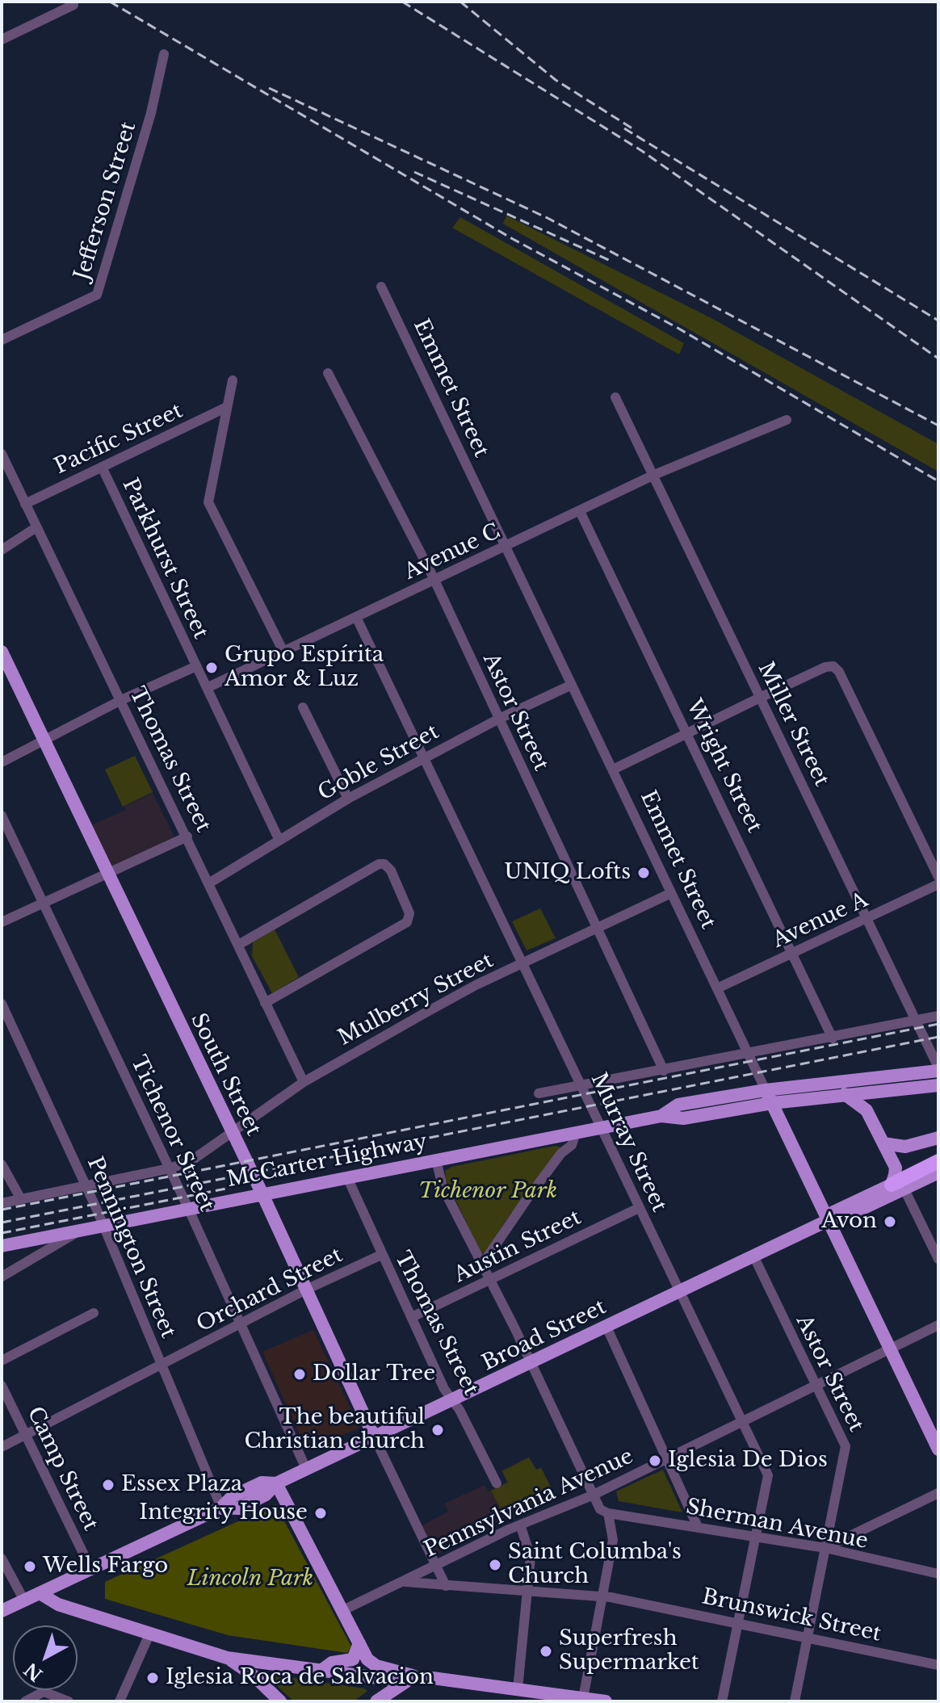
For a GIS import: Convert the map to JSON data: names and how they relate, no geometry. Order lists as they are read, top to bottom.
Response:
{
  "streets": {
    "main road": [
      "Emmet Street",
      "South Street",
      "McCarter Highway",
      "Broad Street"
    ],
    "street": [
      "Jefferson Street",
      "Pacific Street",
      "Avenue C",
      "Parkhurst Street",
      "Astor Street",
      "Miller Street",
      "Thomas Street",
      "Goble Street",
      "Wright Street",
      "Avenue A",
      "Mulberry Street",
      "Tichenor Street",
      "Murray Street",
      "Austin Street",
      "Pennington Street",
      "Orchard Street",
      "Camp Street",
      "Pennsylvania Avenue",
      "Sherman Avenue",
      "Brunswick Street"
    ]
  },
  "crossings": [
    ["Emmet Street", "Avenue C"],
    ["Emmet Street", "Goble Street"],
    ["Emmet Street", "Avenue A"],
    ["Emmet Street", "Mulberry Street"],
    ["Emmet Street", "McCarter Highway"],
    ["Emmet Street", "Broad Street"],
    ["Emmet Street", "Pennsylvania Avenue"],
    ["Pacific Street", "Parkhurst Street"],
    ["Pacific Street", "Thomas Street"],
    ["Avenue C", "Parkhurst Street"],
    ["Avenue C", "Astor Street"],
    ["Avenue C", "Miller Street"],
    ["Avenue C", "Wright Street"],
    ["Avenue C", "Murray Street"],
    ["Parkhurst Street", "Goble Street"],
    ["Astor Street", "Goble Street"],
    ["Astor Street", "Mulberry Street"],
    ["Astor Street", "Broad Street"],
    ["Astor Street", "Pennsylvania Avenue"],
    ["Astor Street", "Sherman Avenue"],
    ["Astor Street", "Brunswick Street"],
    ["Miller Street", "Avenue A"],
    ["Miller Street", "McCarter Highway"],
    ["Thomas Street", "Goble Street"],
    ["Thomas Street", "Mulberry Street"],
    ["Thomas Street", "McCarter Highway"],
    ["Thomas Street", "Austin Street"],
    ["Thomas Street", "Orchard Street"],
    ["Thomas Street", "Broad Street"],
    ["Goble Street", "Murray Street"],
    ["Wright Street", "Avenue A"],
    ["Mulberry Street", "South Street"],
    ["Mulberry Street", "Tichenor Street"],
    ["Mulberry Street", "Murray Street"],
    ["Mulberry Street", "Pennington Street"],
    ["South Street", "McCarter Highway"],
    ["South Street", "Orchard Street"],
    ["South Street", "Broad Street"],
    ["South Street", "Pennsylvania Avenue"],
    ["South Street", "Brunswick Street"],
    ["Tichenor Street", "McCarter Highway"],
    ["Tichenor Street", "Orchard Street"],
    ["Tichenor Street", "Broad Street"],
    ["Murray Street", "McCarter Highway"],
    ["Murray Street", "Austin Street"],
    ["Murray Street", "Broad Street"],
    ["Murray Street", "Pennsylvania Avenue"],
    ["Murray Street", "Sherman Avenue"],
    ["Murray Street", "Brunswick Street"],
    ["McCarter Highway", "Pennington Street"],
    ["Pennington Street", "Orchard Street"],
    ["Pennington Street", "Broad Street"],
    ["Orchard Street", "Camp Street"],
    ["Broad Street", "Camp Street"],
    ["Pennsylvania Avenue", "Brunswick Street"]
  ],
  "parks": ["Tichenor Park", "Lincoln Park"],
  "places": [
    "Grupo Espírita Amor & Luz",
    "UNIQ Lofts",
    "Avon",
    "Dollar Tree",
    "The beautiful Christian church",
    "Iglesia De Dios",
    "Essex Plaza",
    "Integrity House",
    "Saint Columba's Church",
    "Wells Fargo",
    "Superfresh Supermarket",
    "Iglesia Roca de Salvacion"
  ],
  "north": "bottom left"
}
